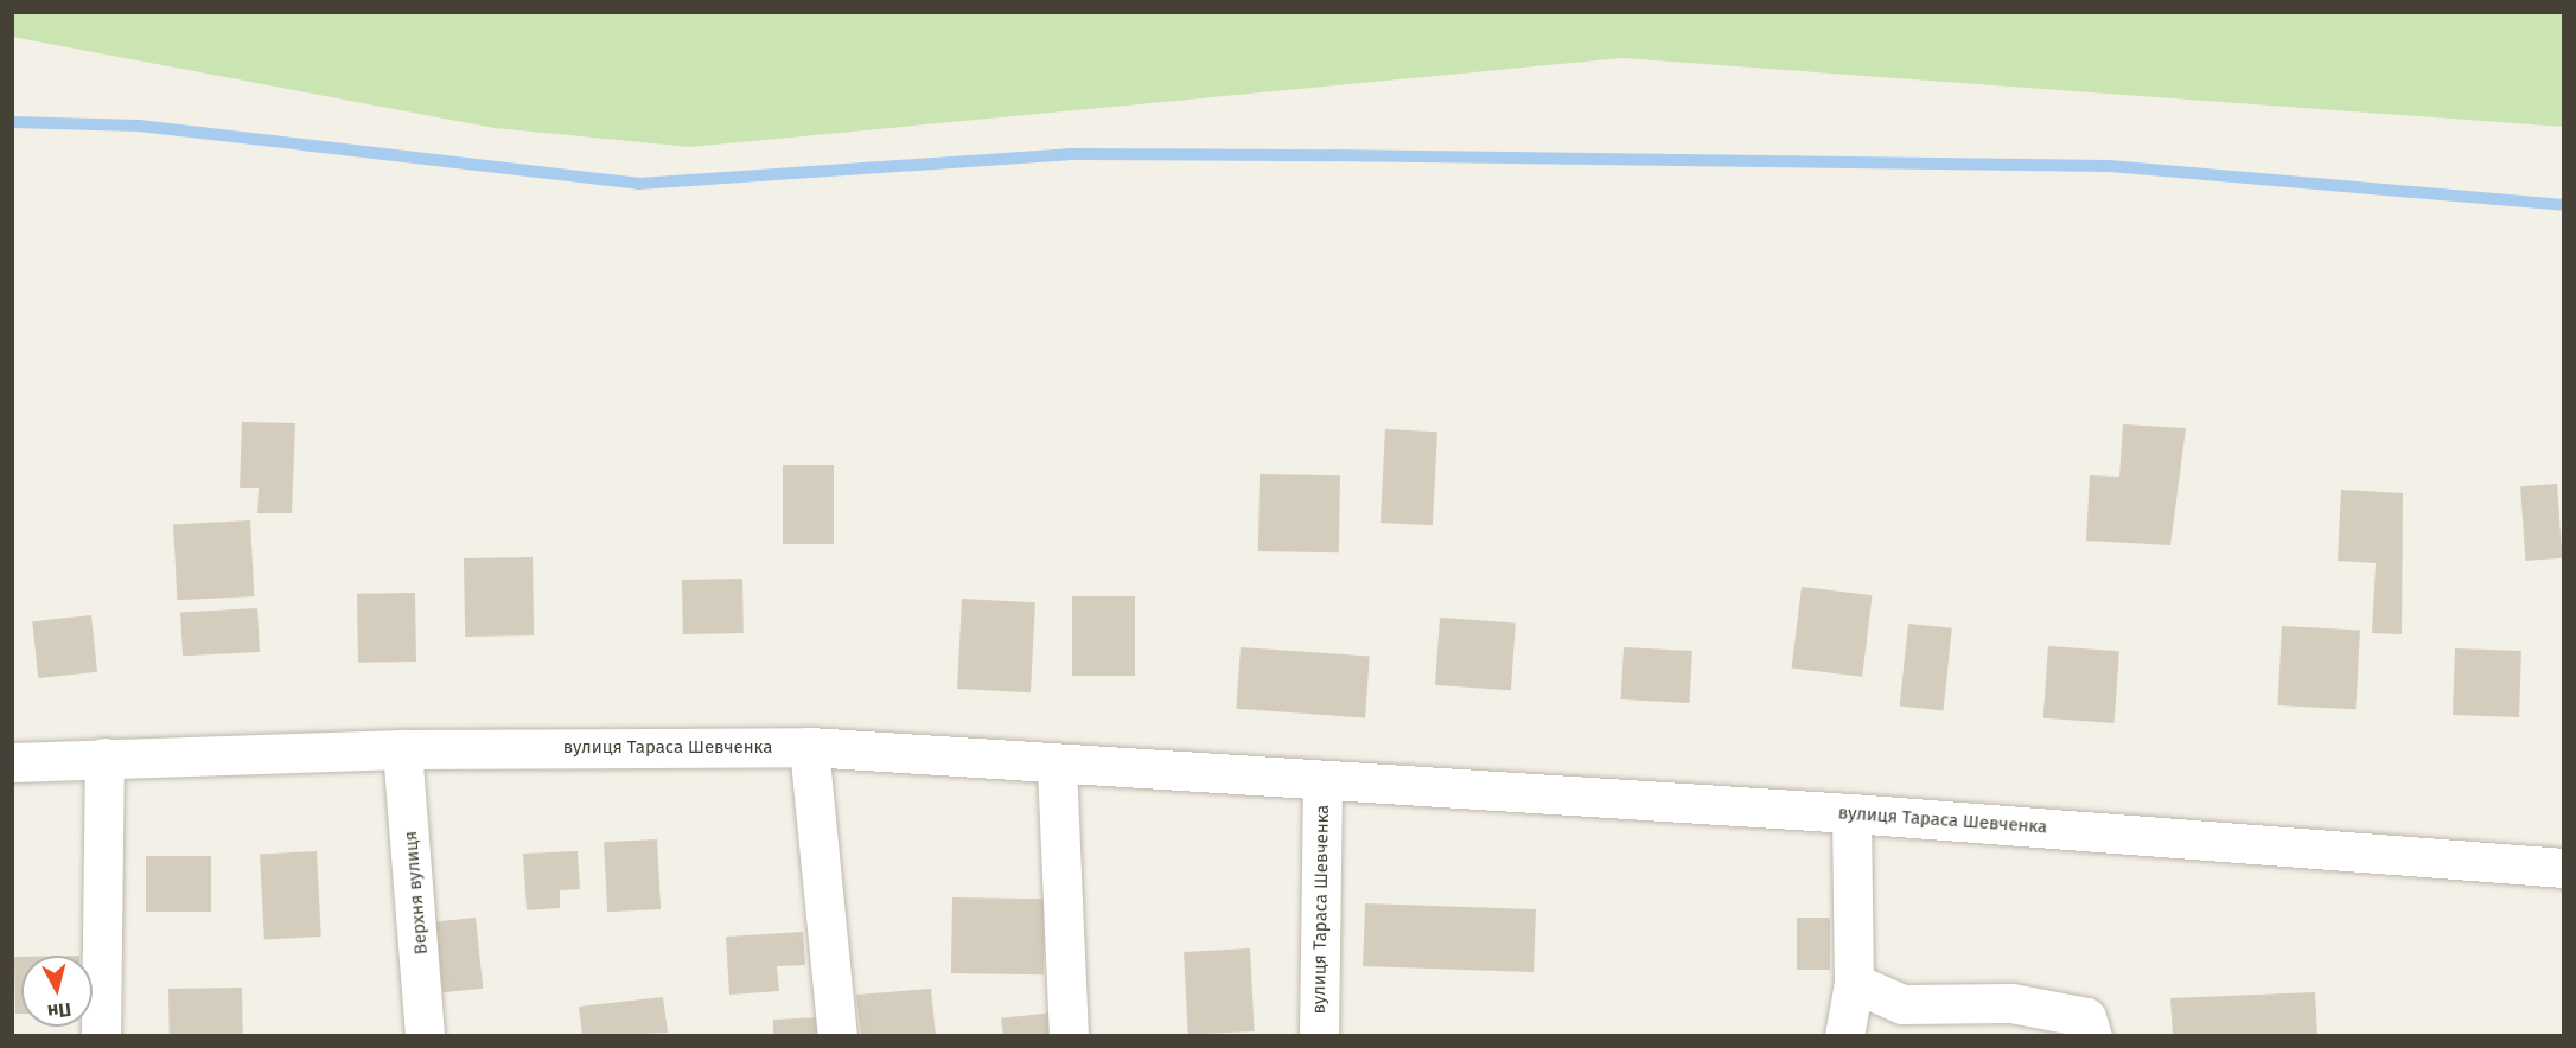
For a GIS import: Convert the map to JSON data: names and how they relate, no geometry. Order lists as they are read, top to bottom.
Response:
{
  "streets": {
    "street": ["вулиця Тараса Шевченка", "Верхня вулиця"]
  },
  "crossings": [
    ["вулиця Тараса Шевченка", "Верхня вулиця"]
  ],
  "north": "bottom"
}
